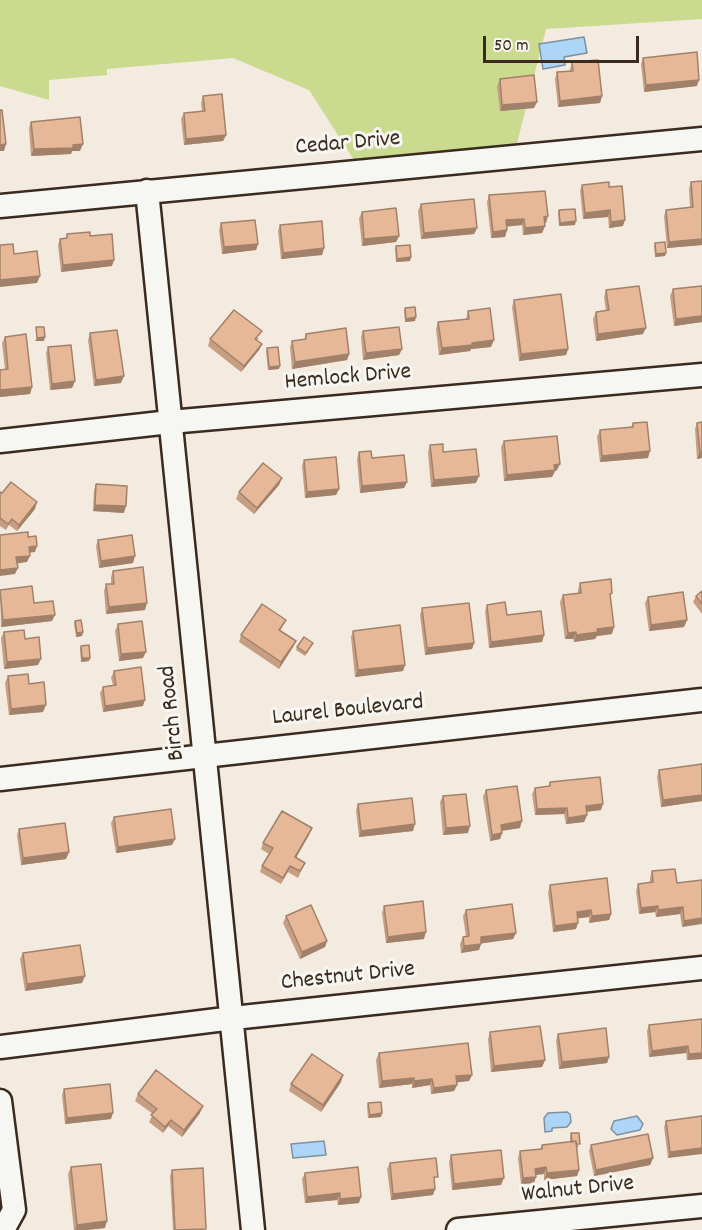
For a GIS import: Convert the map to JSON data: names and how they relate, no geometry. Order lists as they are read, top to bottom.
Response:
{
  "streets": {
    "street": [
      "Cedar Drive",
      "Hemlock Drive",
      "Laurel Boulevard",
      "Birch Road",
      "Chestnut Drive",
      "Walnut Drive"
    ]
  },
  "crossings": [
    ["Cedar Drive", "Birch Road"],
    ["Hemlock Drive", "Birch Road"],
    ["Laurel Boulevard", "Birch Road"],
    ["Birch Road", "Chestnut Drive"]
  ],
  "scale_bar": "50 m"
}
